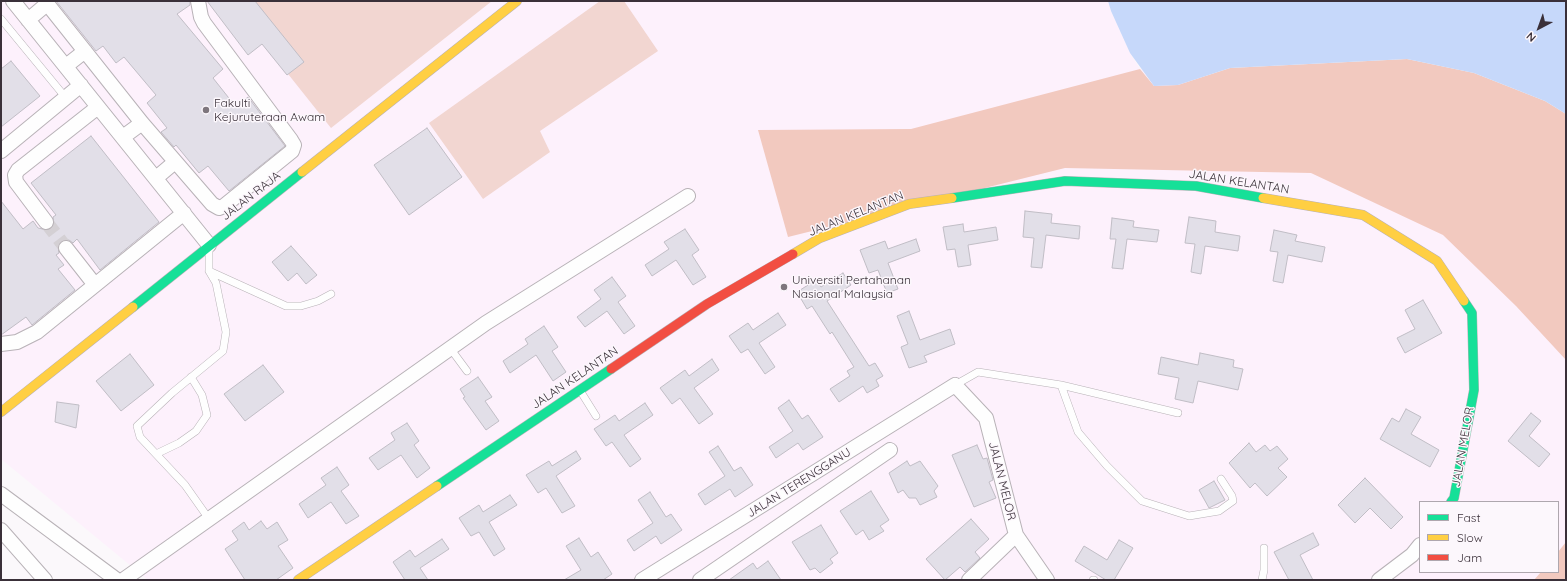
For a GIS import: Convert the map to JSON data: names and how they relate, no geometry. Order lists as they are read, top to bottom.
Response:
{
  "streets": {
    "street": [
      "JALAN KELANTAN",
      "JALAN RAJA",
      "JALAN MELOR",
      "JALAN TERENGGANU"
    ]
  },
  "crossings": [
    ["JALAN KELANTAN", "JALAN MELOR"],
    ["JALAN MELOR", "JALAN TERENGGANU"]
  ],
  "places": ["Fakulti Kejuruteraan Awam", "Universiti Pertahanan Nasional Malaysia"],
  "legend": ["Fast", "Slow", "Jam"],
  "north": "bottom left"
}
